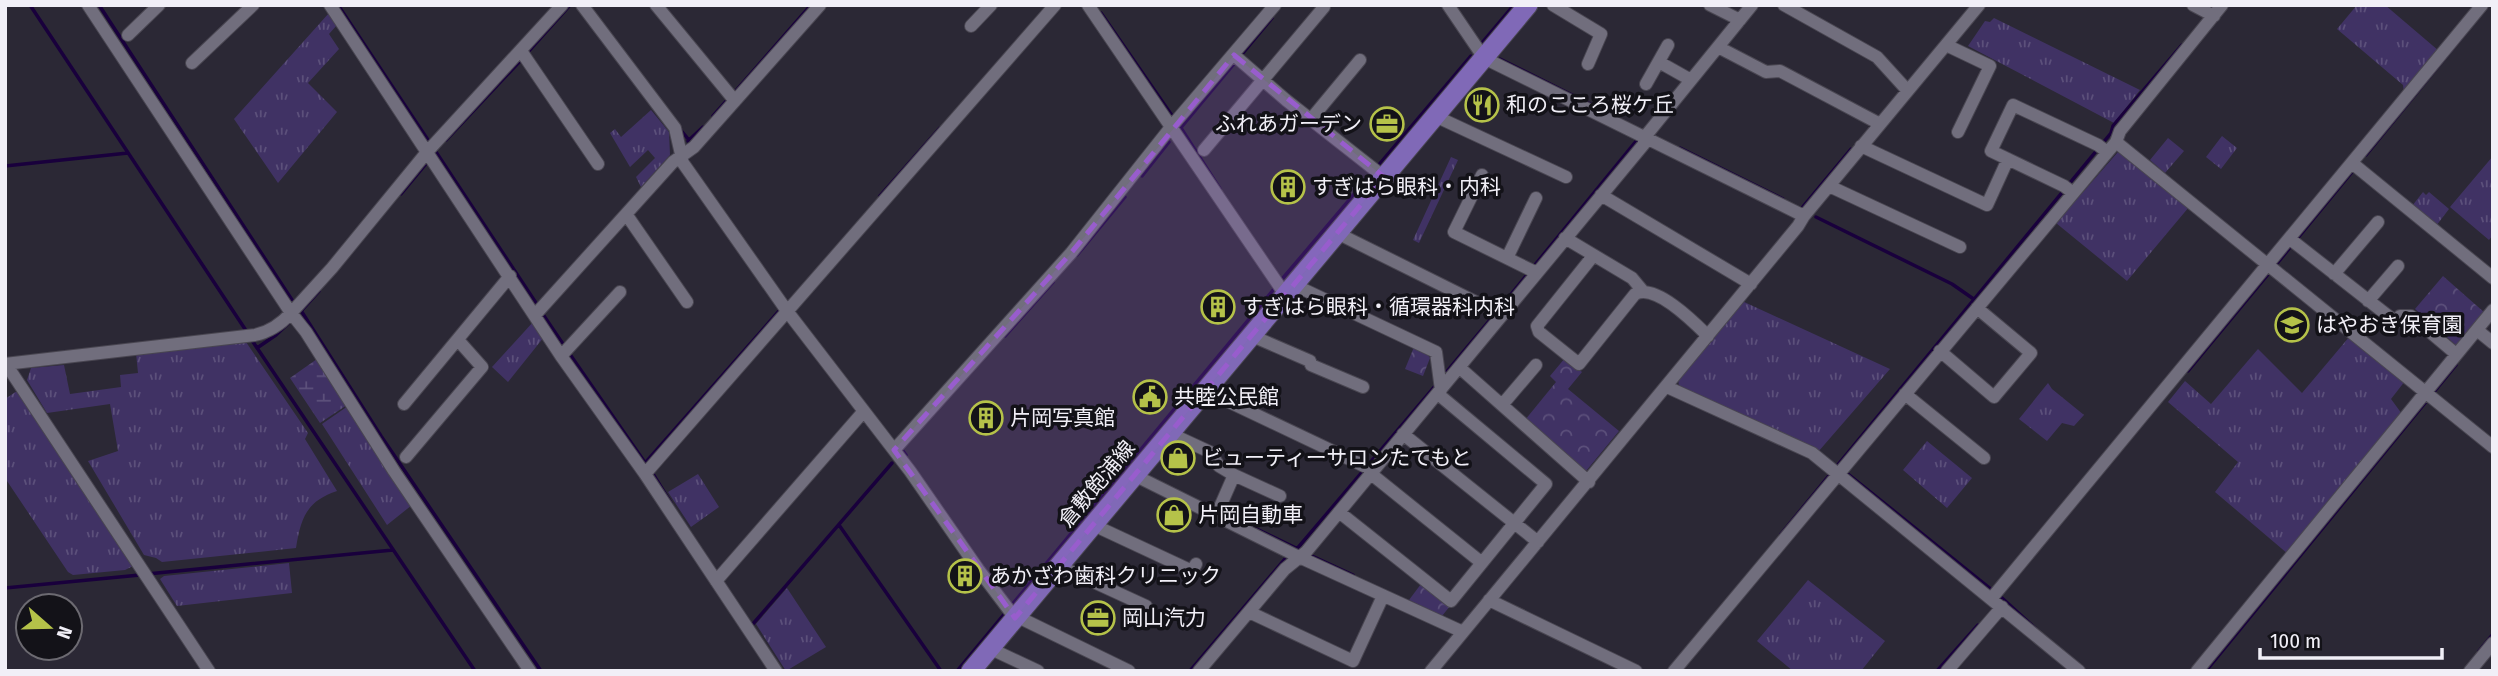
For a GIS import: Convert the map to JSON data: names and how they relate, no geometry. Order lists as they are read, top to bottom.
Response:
{
  "streets": {
    "main road": ["倉敷飽浦線"]
  },
  "places": {
    "restaurant": ["和のこころ桜ケ丘"],
    "office": ["ふれあガーデン", "岡山汽力"],
    "building": [
      "すぎはら眼科・内科",
      "すぎはら眼科・循環器科内科",
      "片岡写真館",
      "あかざわ歯科クリニック"
    ],
    "school or university": ["はやおき保育園"],
    "public building": ["共睦公民館"],
    "shop": ["ビューティーサロンたてもと", "片岡自動車"]
  },
  "scale_bar": "100 m",
  "north": "right"
}
